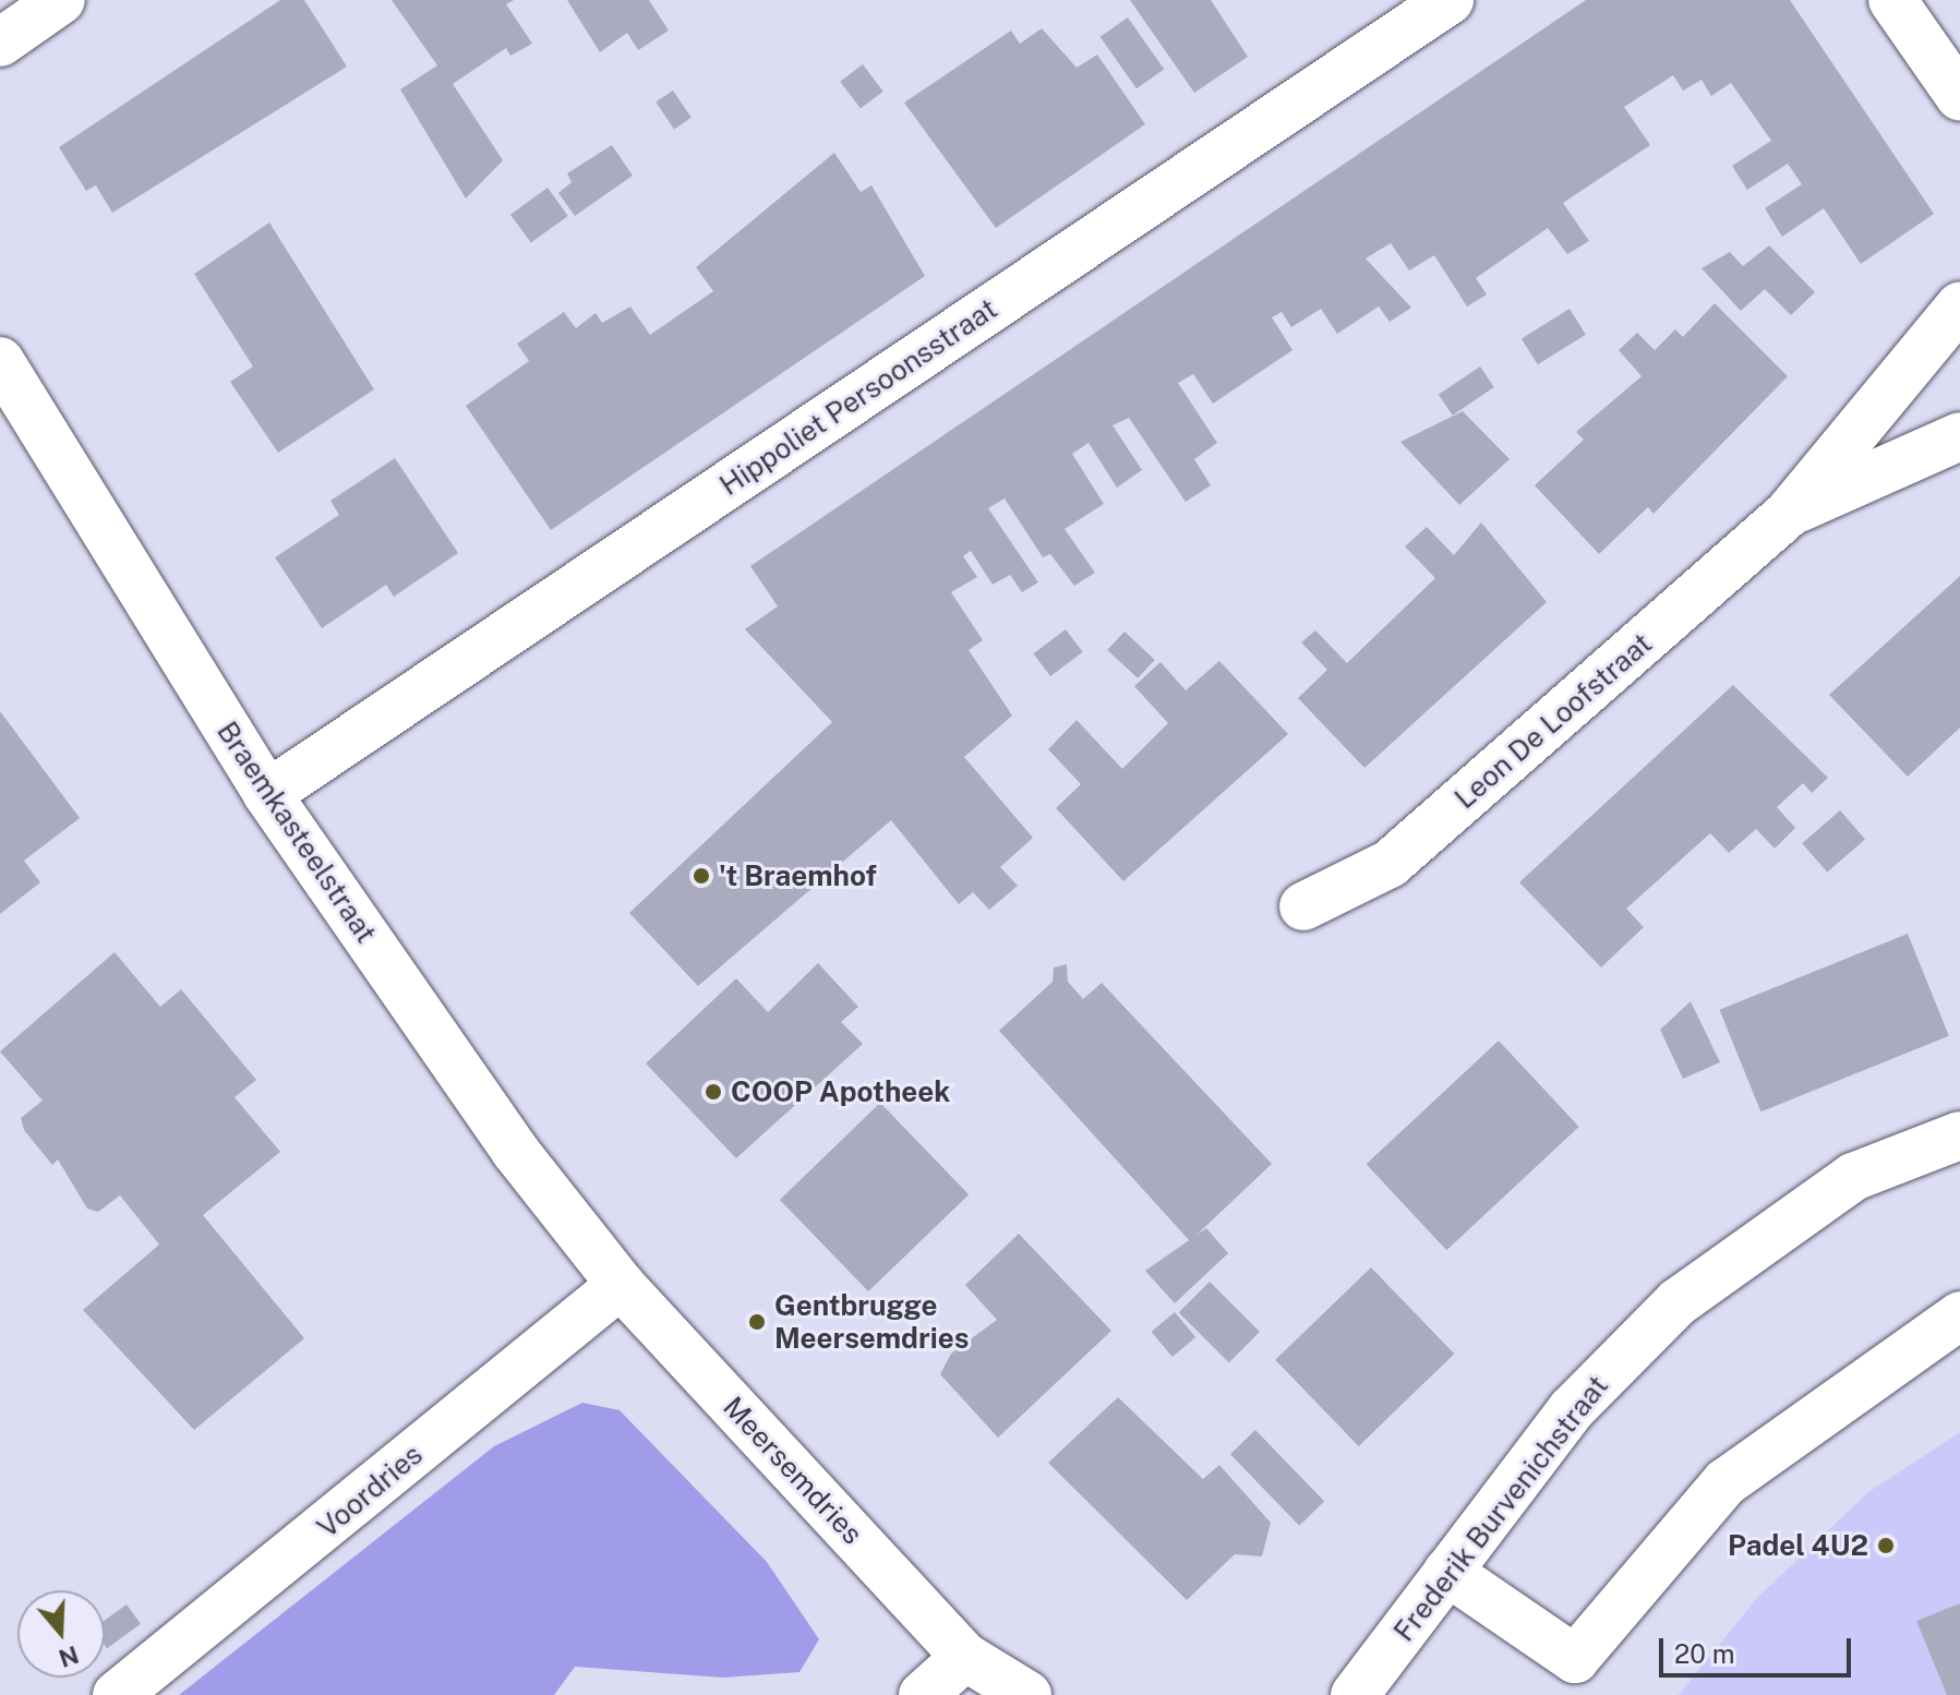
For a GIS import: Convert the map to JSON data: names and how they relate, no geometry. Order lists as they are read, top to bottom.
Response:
{
  "streets": {
    "street": [
      "Hippoliet Persoonsstraat",
      "Leon De Loofstraat",
      "Braemkasteelstraat",
      "Meersemdries",
      "Voordries",
      "Frederik Burvenichstraat"
    ]
  },
  "crossings": [
    ["Hippoliet Persoonsstraat", "Braemkasteelstraat"],
    ["Braemkasteelstraat", "Meersemdries"],
    ["Braemkasteelstraat", "Voordries"],
    ["Meersemdries", "Voordries"]
  ],
  "places": [
    "'t Braemhof",
    "COOP Apotheek",
    "Gentbrugge Meersemdries",
    "Padel 4U2"
  ],
  "scale_bar": "20 m",
  "north": "bottom"
}
